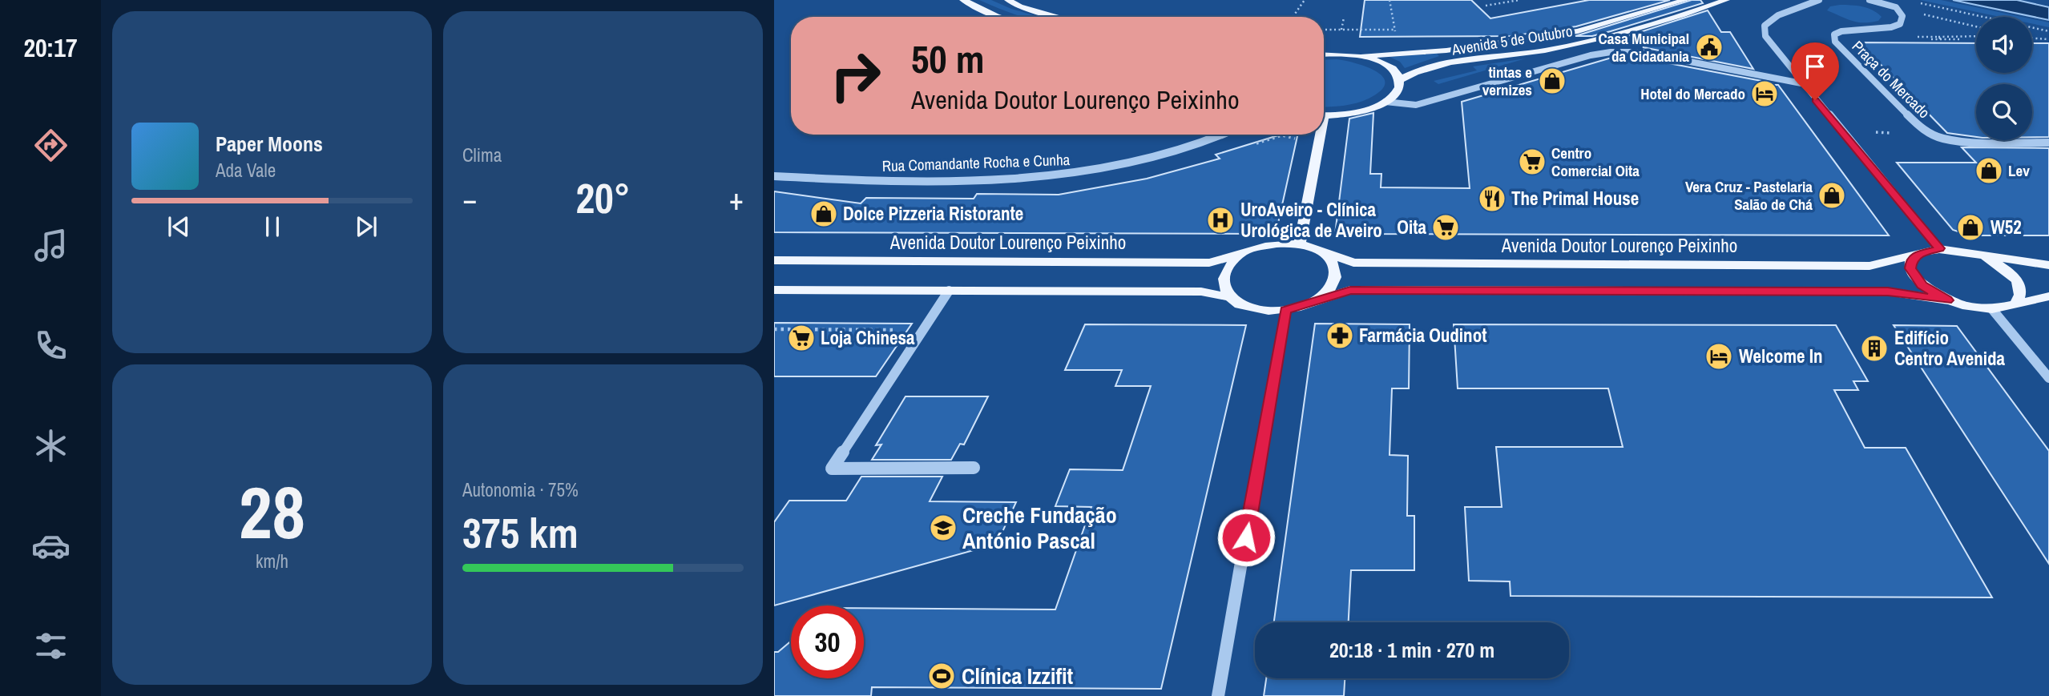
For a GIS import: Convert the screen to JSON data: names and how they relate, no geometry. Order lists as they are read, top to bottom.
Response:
{
  "streets": {
    "main road": ["Avenida 5 de Outubro", "Avenida Doutor Lourenço Peixinho"],
    "street": ["Praça do Mercado", "Rua Comandante Rocha e Cunha"]
  },
  "places": {
    "public building": ["Casa Municipal da Cidadania"],
    "shop": [
      "tintas e vernizes",
      "Lev",
      "Vera Cruz - Pastelaria Salão de Chá",
      "Dolce Pizzeria Ristorante",
      "W52"
    ],
    "hotel": ["Hotel do Mercado", "Welcome In"],
    "supermarket": ["Centro Comercial Oita", "Oita", "Loja Chinesa"],
    "restaurant": ["The Primal House"],
    "hospital": ["UroAveiro - Clínica Urológica de Aveiro"],
    "pharmacy": ["Farmácia Oudinot"],
    "building": ["Edifício Centro Avenida"],
    "school or university": ["Creche Fundação António Pascal"],
    "sports": ["Clínica Izzifit"]
  },
  "page": {
    "tabs": "20:17",
    "tile": [
      "Clima",
      ["28", "km/h"],
      ["Autonomia · 75%", "375 km"]
    ],
    "turn": ["50 m", "Avenida Doutor Lourenço Peixinho"],
    "song": ["Paper Moons", "Ada Vale"],
    "heat": ["−", "20°", "+"],
    "limit": "30",
    "trip": "20:18 · 1 min · 270 m"
  }
}
